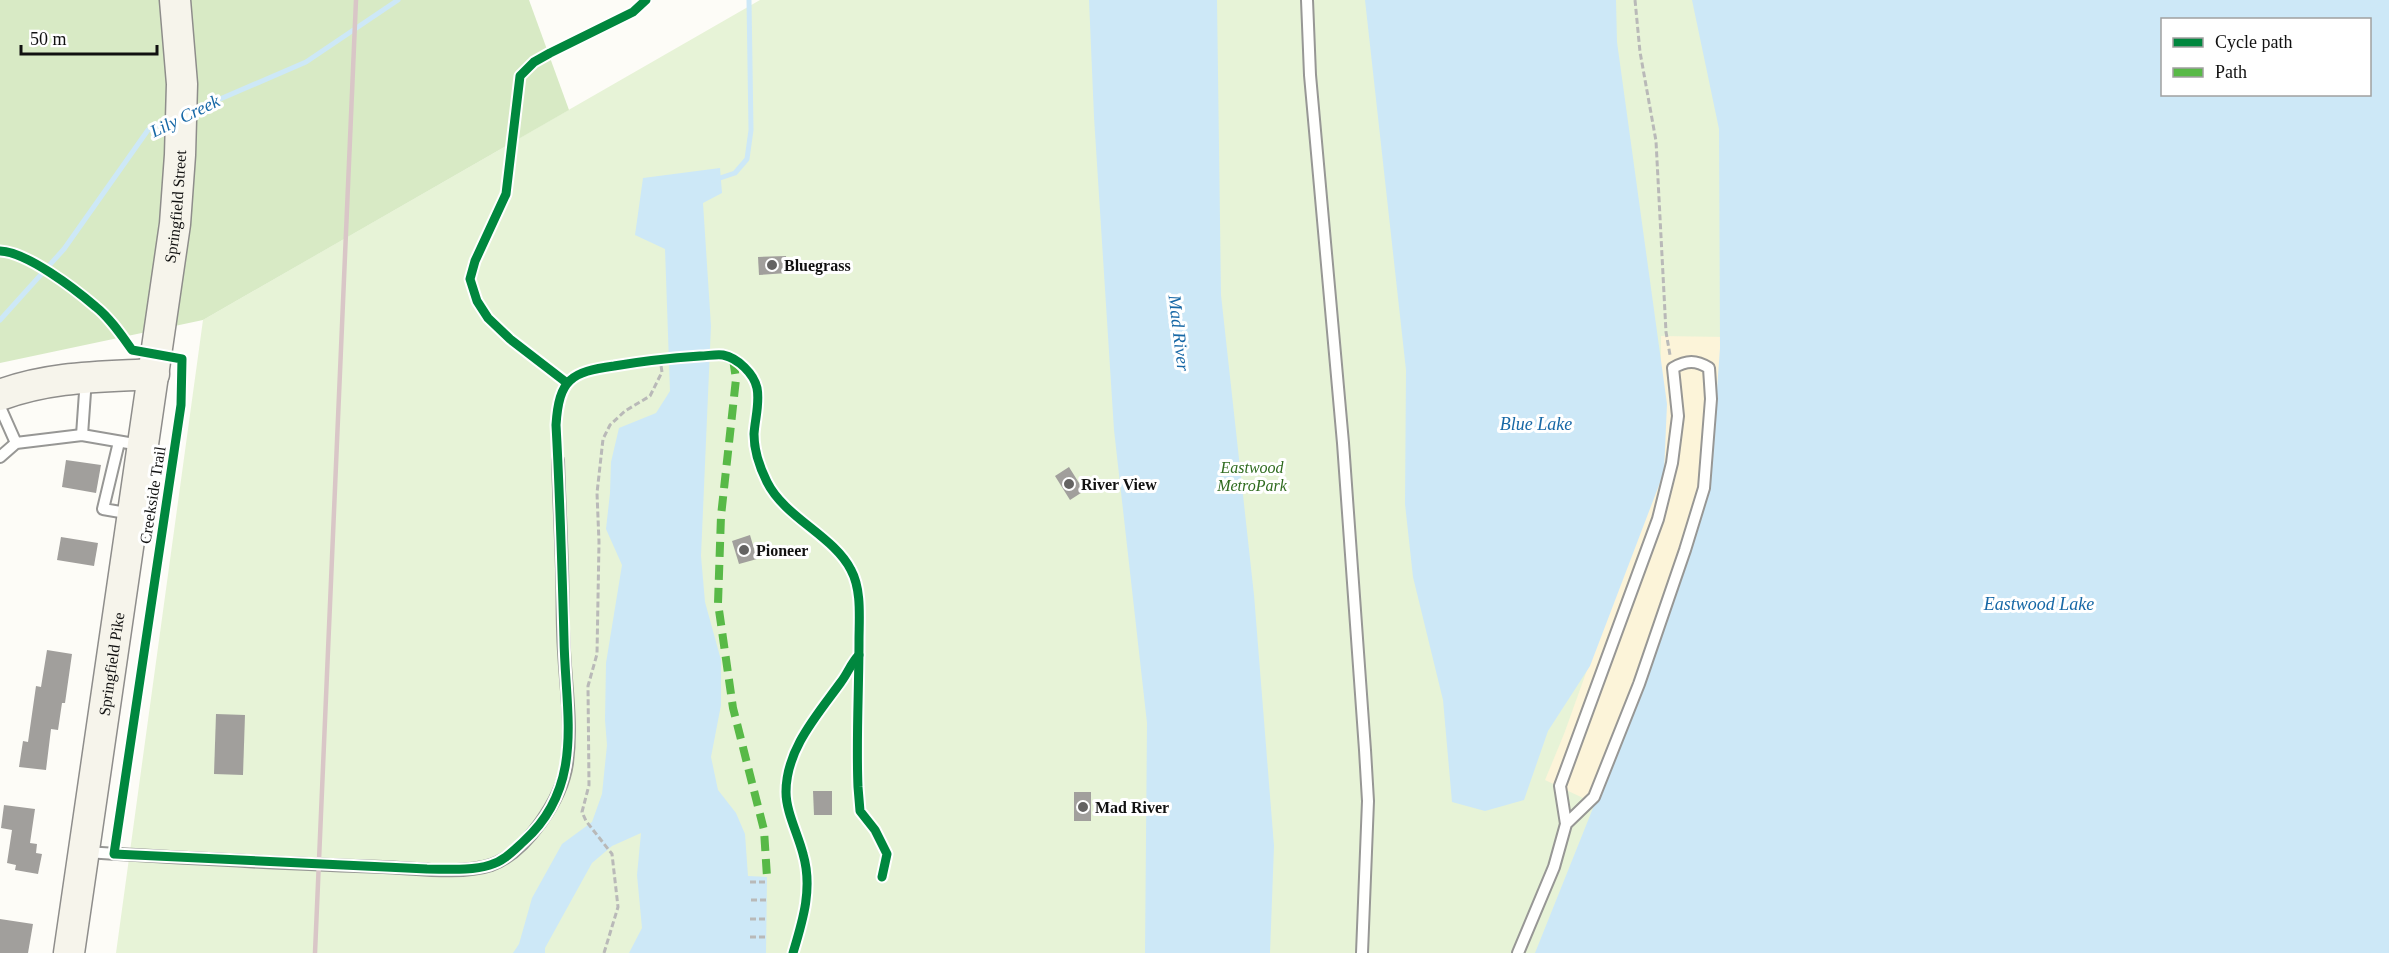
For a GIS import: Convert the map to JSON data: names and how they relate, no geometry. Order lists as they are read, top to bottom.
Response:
{
  "streets": {
    "main road": ["Springfield Street", "Springfield Pike"],
    "cycle path": ["Creekside Trail"]
  },
  "crossings": [
    ["Springfield Street", "Springfield Pike"]
  ],
  "water": [
    "Lily Creek",
    "Mad River",
    "Blue Lake",
    "Eastwood Lake"
  ],
  "parks": ["Eastwood MetroPark"],
  "places": [
    "Bluegrass",
    "River View",
    "Pioneer",
    "Mad River"
  ],
  "legend": ["Cycle path", "Path"],
  "scale_bar": "50 m"
}
